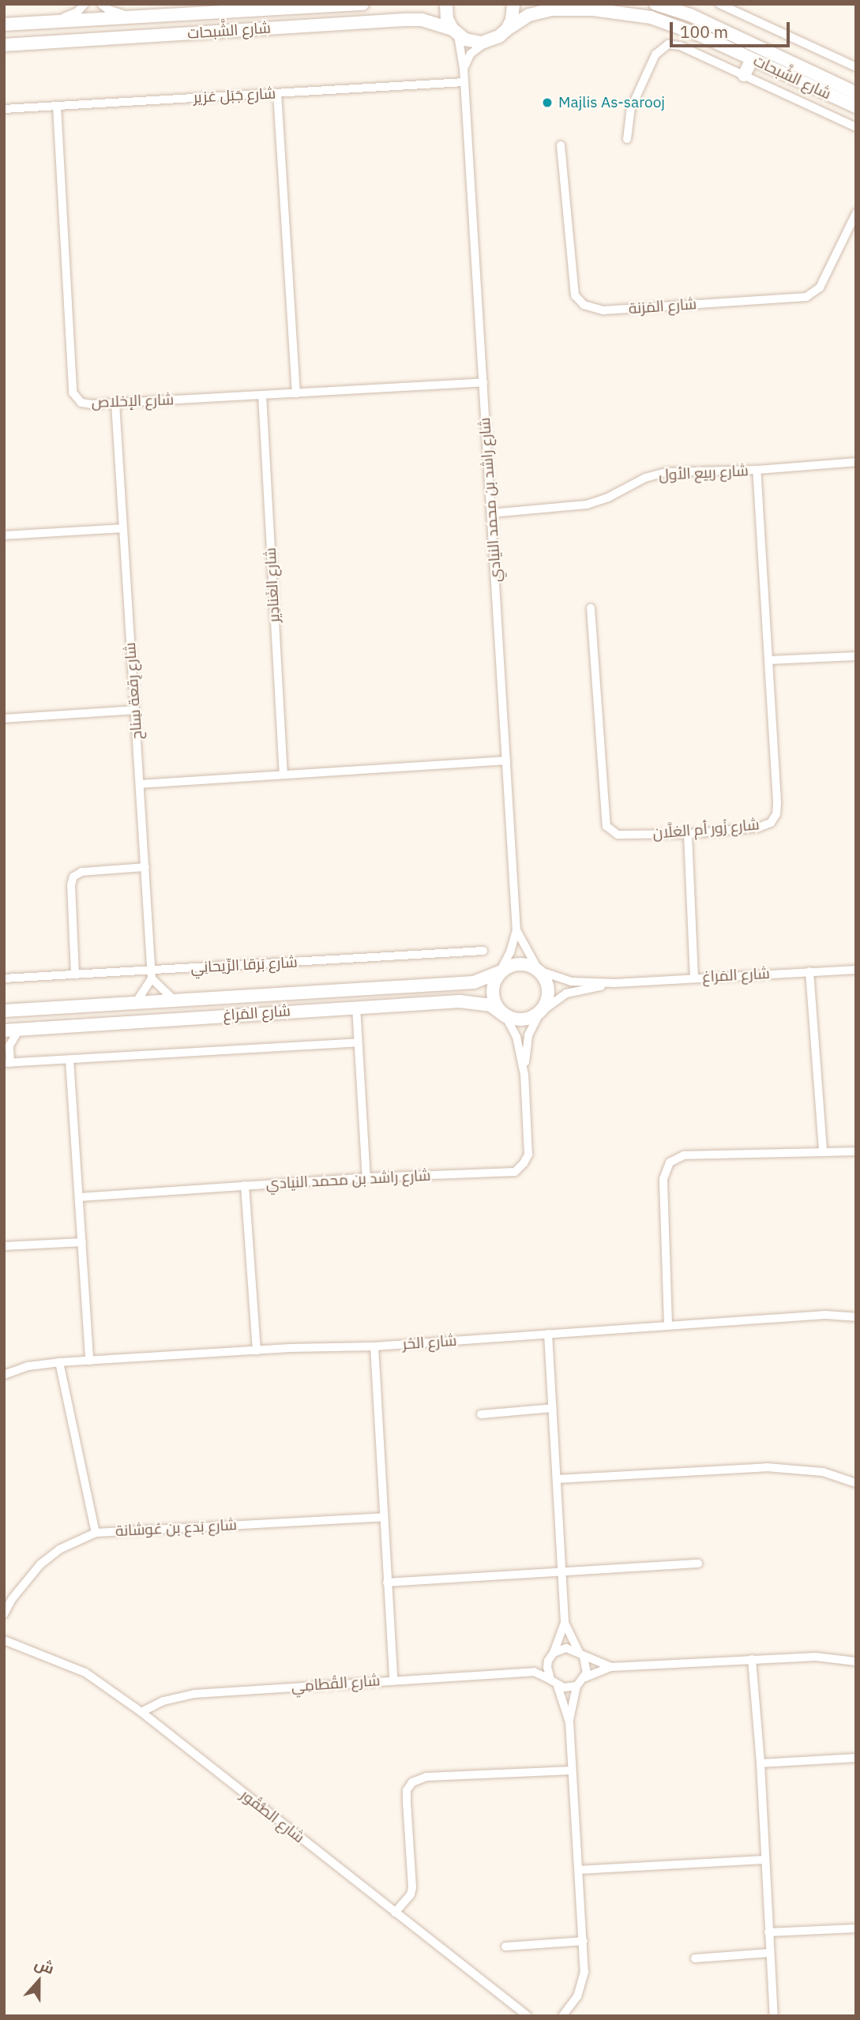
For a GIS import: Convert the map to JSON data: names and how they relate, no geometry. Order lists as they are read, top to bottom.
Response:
{
  "streets": {
    "street": [
      "شارع الشَّبحات",
      "شارع جَبَل عَزير",
      "شارع المَزنة",
      "شارع الإخلاص",
      "شارع ربيع الأول",
      "شارع راشد بن محمد النيادي",
      "شارع الغَنادِير",
      "شارع رِقعة سِناح",
      "شارع زُور أم الغلَّان",
      "شارع بَرقا الرِّيحانِي",
      "شارع المَراغ",
      "شارع الحُر",
      "شارع بَدع بن عُوشانة",
      "شارع القُطامِي",
      "شارع الصُّقُور"
    ]
  },
  "crossings": [
    ["شارع الشَّبحات", "شارع راشد بن محمد النيادي"],
    ["شارع جَبَل عَزير", "شارع الإخلاص"],
    ["شارع جَبَل عَزير", "شارع راشد بن محمد النيادي"],
    ["شارع الإخلاص", "شارع راشد بن محمد النيادي"],
    ["شارع الإخلاص", "شارع الغَنادِير"],
    ["شارع الإخلاص", "شارع رِقعة سِناح"],
    ["شارع ربيع الأول", "شارع راشد بن محمد النيادي"],
    ["شارع ربيع الأول", "شارع زُور أم الغلَّان"],
    ["شارع راشد بن محمد النيادي", "شارع المَراغ"],
    ["شارع رِقعة سِناح", "شارع بَرقا الرِّيحانِي"],
    ["شارع القُطامِي", "شارع الصُّقُور"]
  ],
  "places": ["Majlis As-sarooj"],
  "scale_bar": "100 m",
  "north": "top"
}
